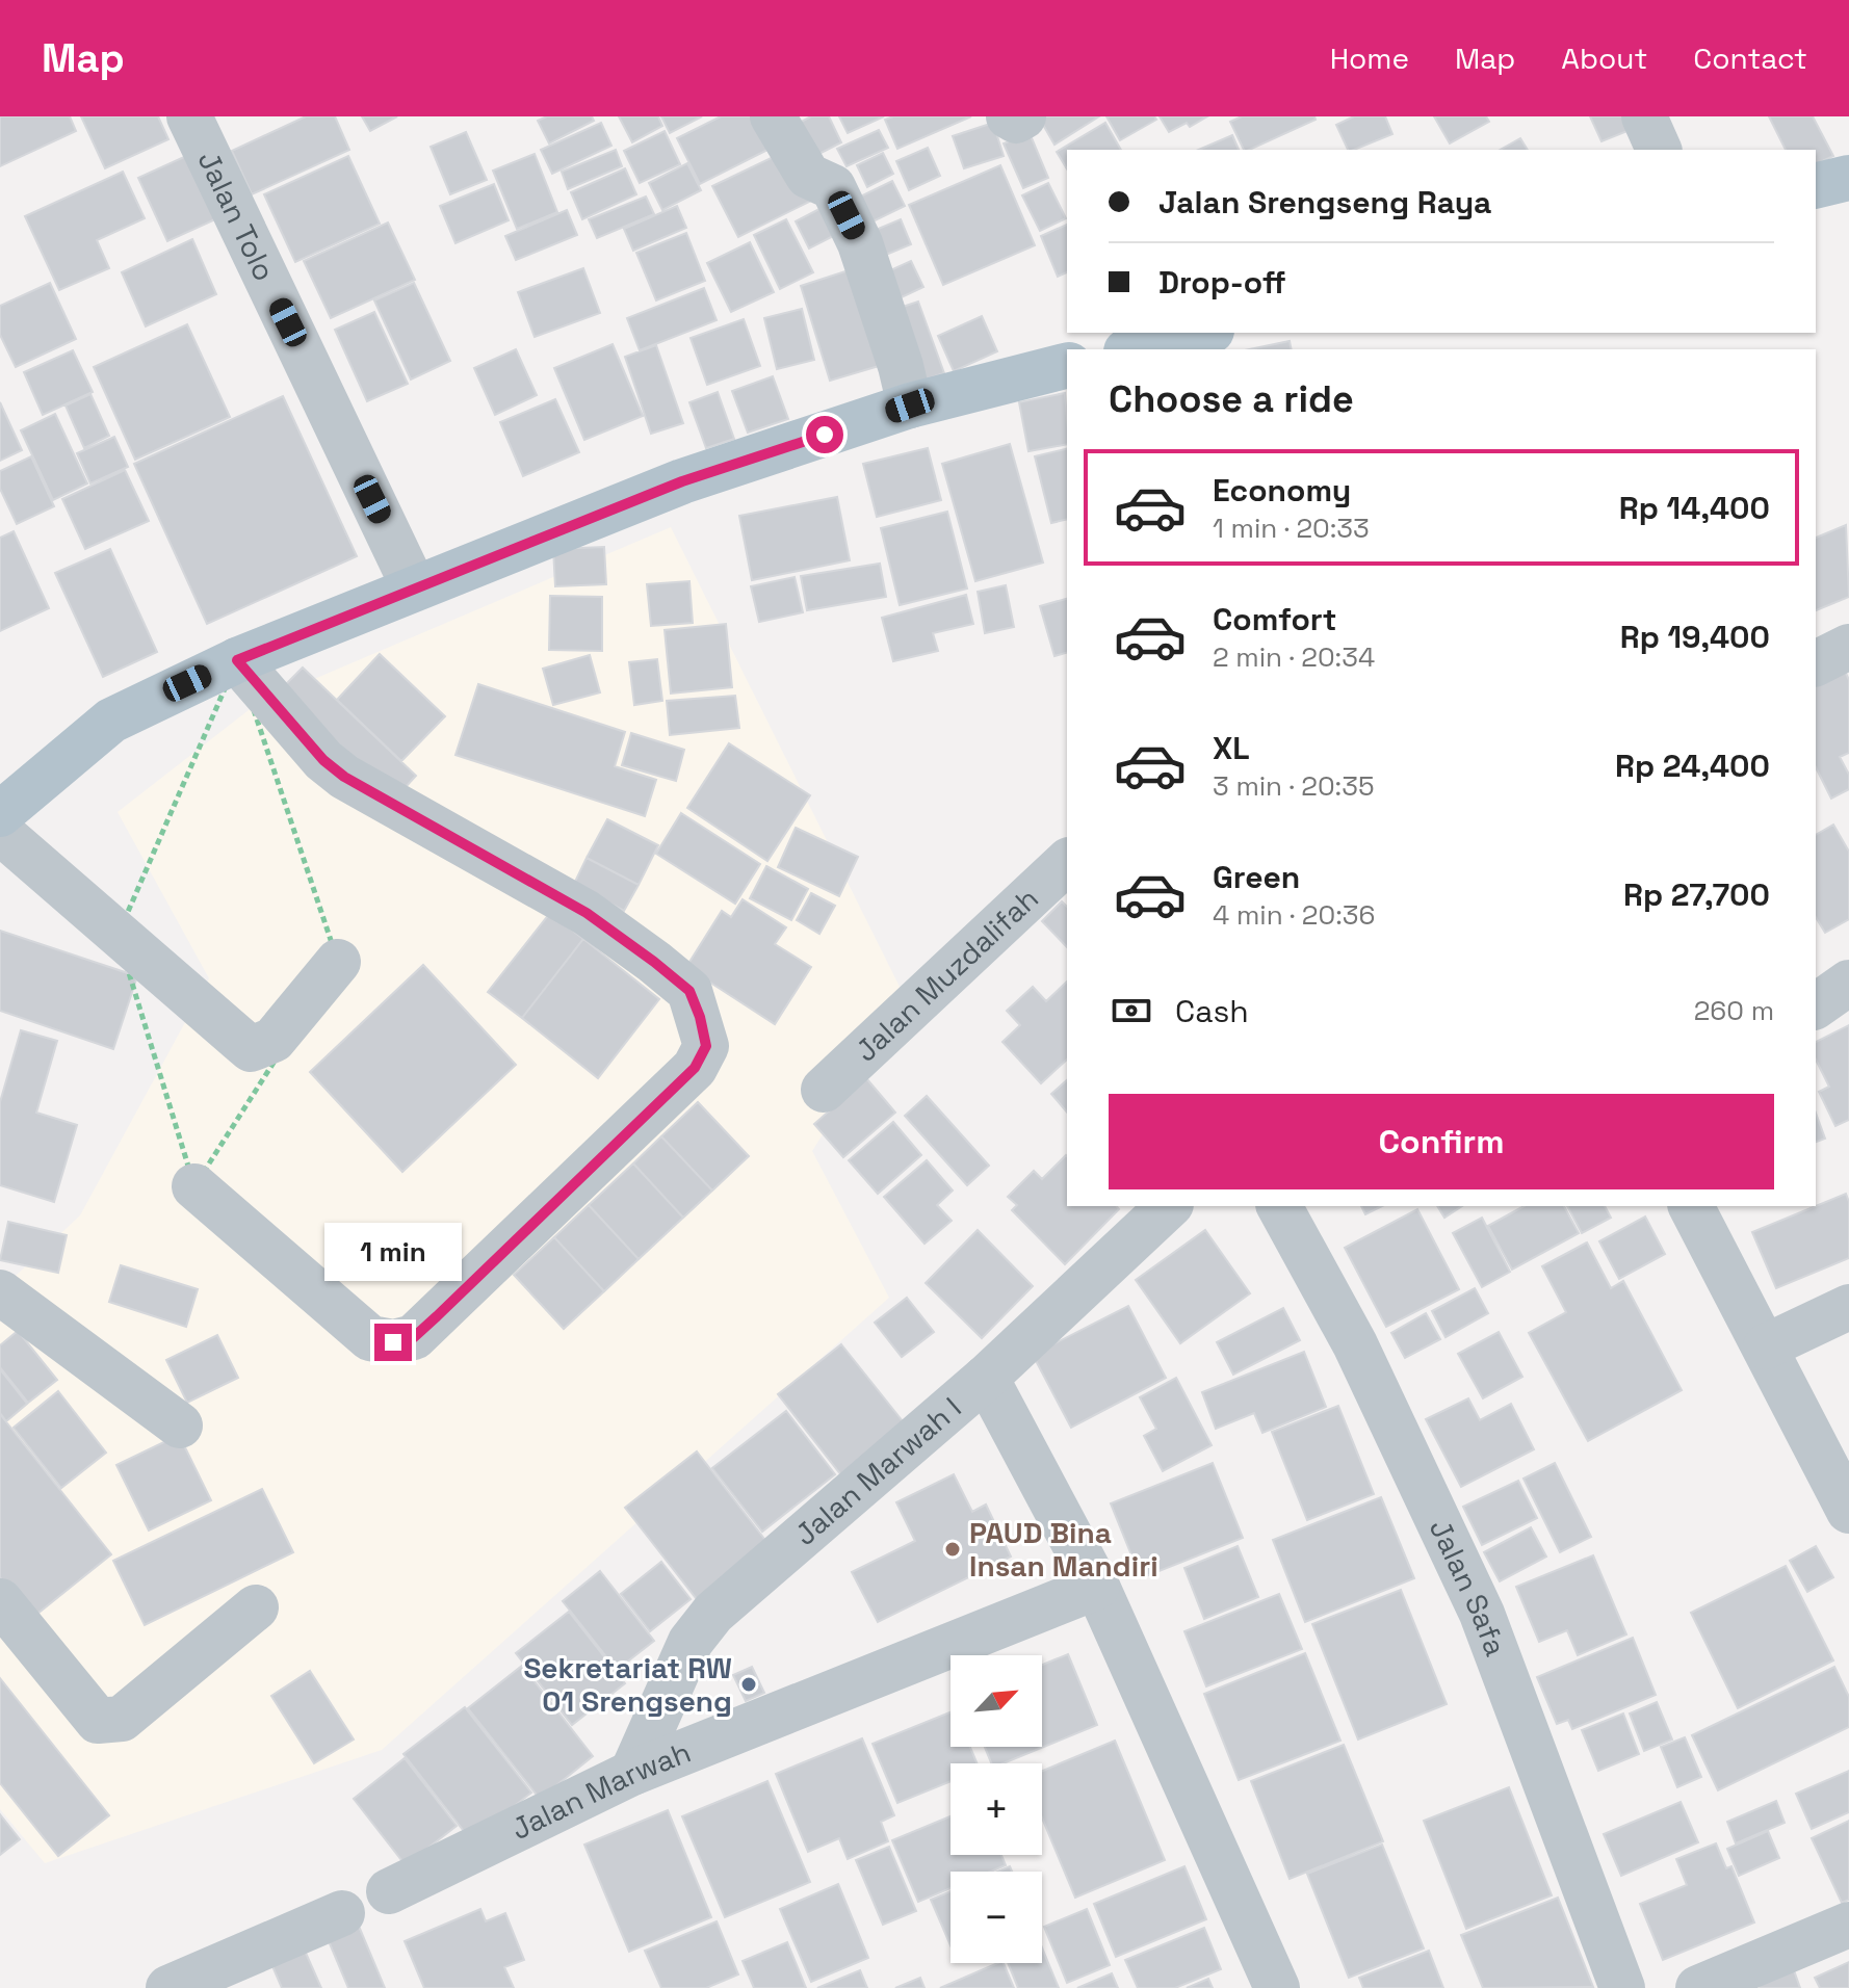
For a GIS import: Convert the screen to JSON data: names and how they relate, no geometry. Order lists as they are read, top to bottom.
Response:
{
  "streets": {
    "street": [
      "Jalan Tolo",
      "Jalan Muzdalifah",
      "Jalan Marwah I",
      "Jalan Safa",
      "Jalan Marwah"
    ]
  },
  "crossings": [
    ["Jalan Marwah I", "Jalan Marwah"]
  ],
  "places": ["PAUD Bina Insan Mandiri", "Sekretariat RW 01 Srengseng"],
  "north": "top right",
  "page": {
    "header": "Map",
    "nav": [
      "Home",
      "Map",
      "About",
      "Contact"
    ],
    "banner": ["Jalan Srengseng Raya", "Drop-off"],
    "heading": "Choose a ride",
    "list": [
      {
        "name": "Economy",
        "note": "1 min · 20:33",
        "value": "Rp 14,400"
      },
      {
        "name": "Comfort",
        "note": "2 min · 20:34",
        "value": "Rp 19,400"
      },
      {
        "name": "XL",
        "note": "3 min · 20:35",
        "value": "Rp 24,400"
      },
      {
        "name": "Green",
        "note": "4 min · 20:36",
        "value": "Rp 27,700"
      }
    ],
    "pay": ["Cash", "260 m"],
    "buttons": "Confirm",
    "bubble": "1 min",
    "map_buttons": ["+", "−"]
  }
}
